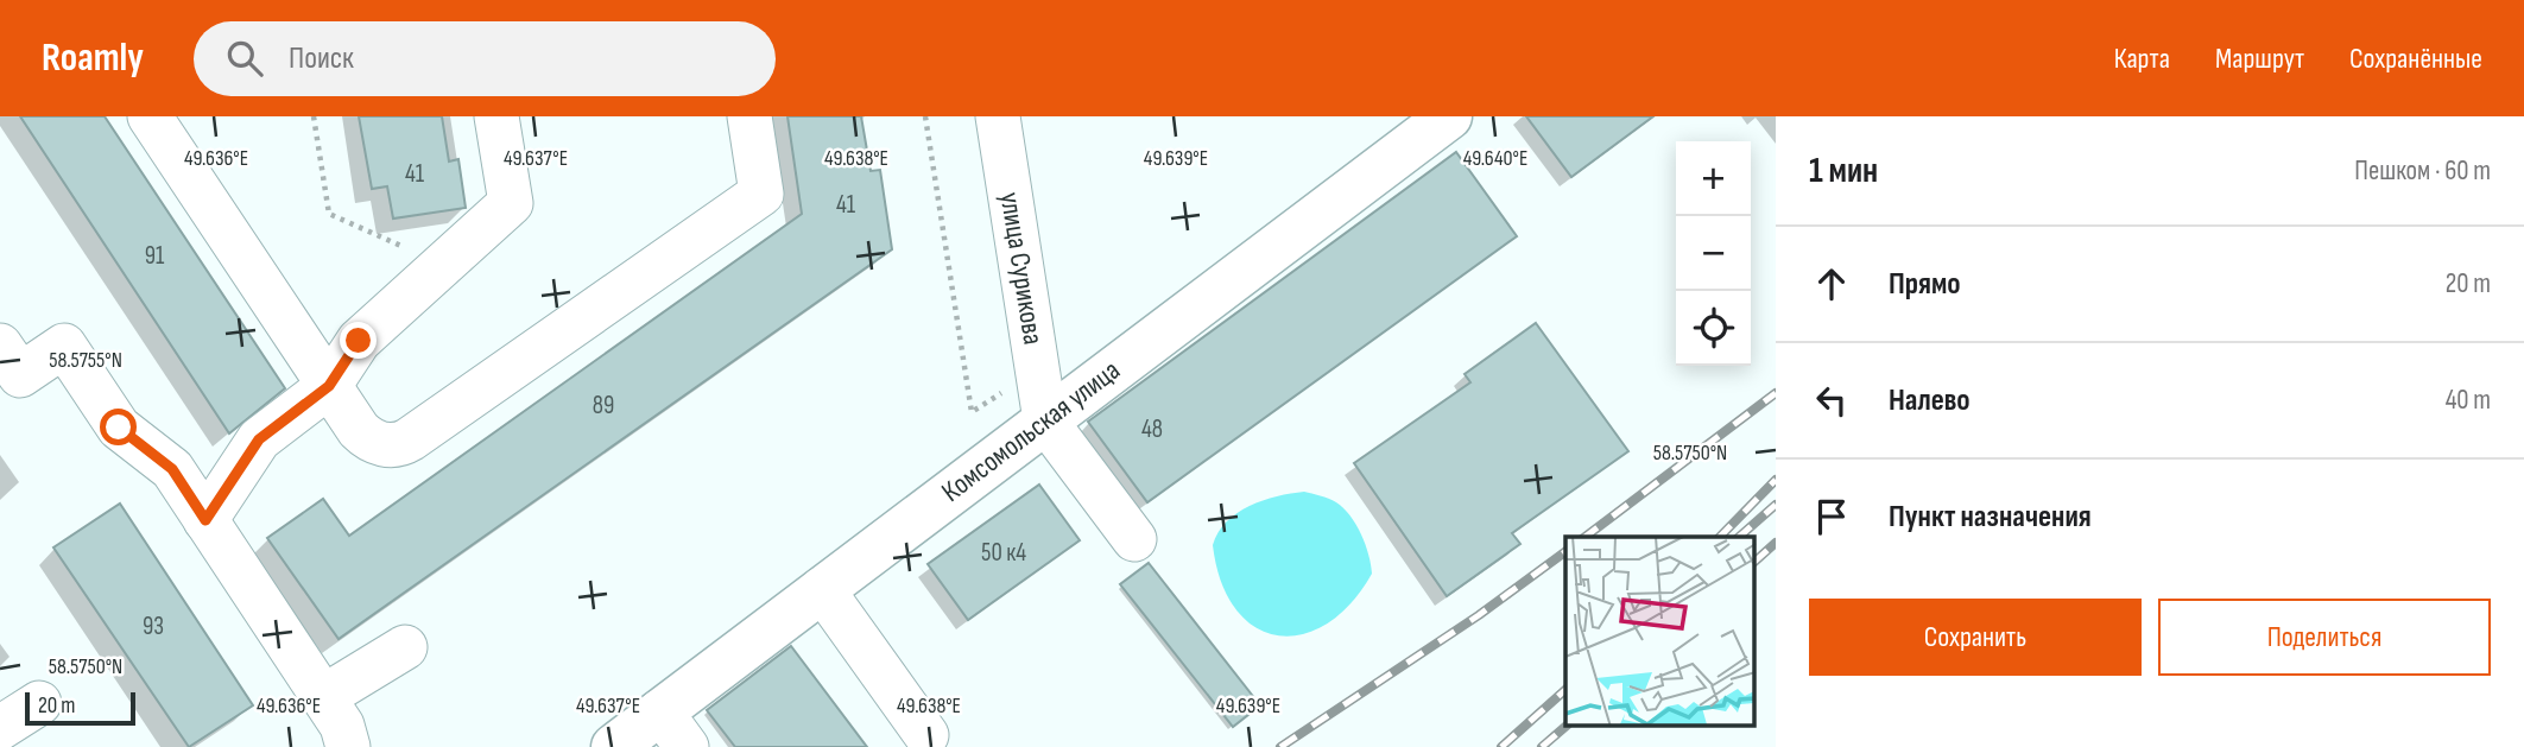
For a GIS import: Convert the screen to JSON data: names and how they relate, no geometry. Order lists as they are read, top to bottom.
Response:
{
  "streets": {
    "main road": ["Комсомольская улица"],
    "street": ["улица Сурикова"]
  },
  "crossings": [
    ["улица Сурикова", "Комсомольская улица"]
  ],
  "house_numbers": [
    "41",
    "41",
    "91",
    "89",
    "48",
    "50 к4",
    "93"
  ],
  "scale_bar": "20 m",
  "page": {
    "header": "Roamly",
    "search": "Поиск",
    "nav": ["Карта", "Маршрут", "Сохранённые"],
    "heading": ["1 мин", "Пешком · 60 m"],
    "map_buttons": ["+", "−"],
    "list": [
      ["Прямо", "20 m"],
      ["Налево", "40 m"],
      "Пункт назначения"
    ],
    "buttons": ["Сохранить", "Поделиться"],
    "scale": "20 m"
  },
  "coordinates": [
    "49.636°E",
    "49.637°E",
    "49.638°E",
    "49.639°E",
    "49.640°E",
    "58.5755°N",
    "58.5750°N"
  ]
}
